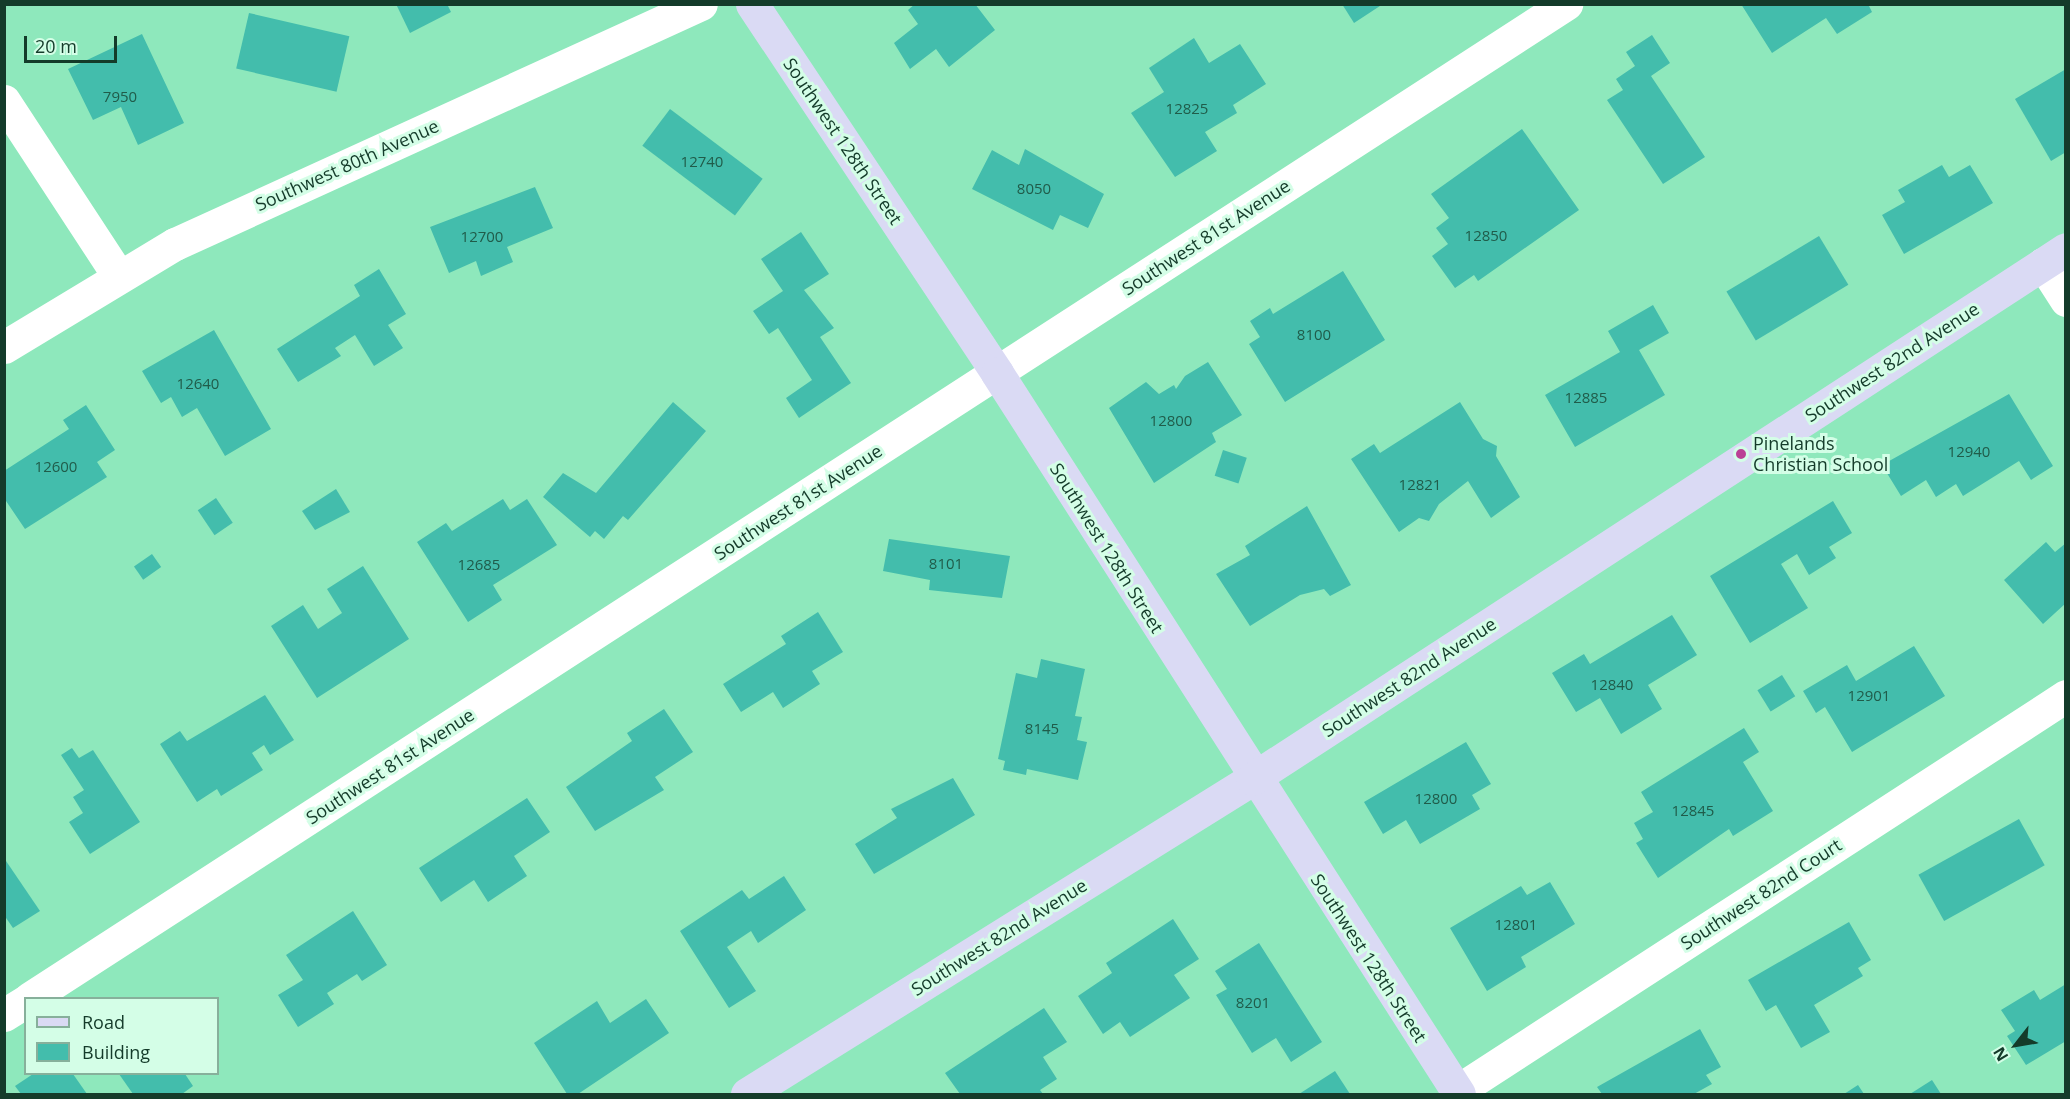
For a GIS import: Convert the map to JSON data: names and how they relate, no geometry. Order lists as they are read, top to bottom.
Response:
{
  "streets": {
    "street": [
      "Southwest 128th Street",
      "Southwest 80th Avenue",
      "Southwest 81st Avenue",
      "Southwest 82nd Avenue",
      "Southwest 82nd Court"
    ]
  },
  "crossings": [
    ["Southwest 128th Street", "Southwest 81st Avenue"],
    ["Southwest 128th Street", "Southwest 82nd Avenue"],
    ["Southwest 128th Street", "Southwest 82nd Court"]
  ],
  "places": ["Pinelands Christian School"],
  "house_numbers": [
    "7950",
    "12825",
    "12740",
    "8050",
    "12850",
    "12700",
    "8100",
    "12640",
    "12885",
    "12800",
    "12940",
    "12600",
    "12821",
    "8101",
    "12685",
    "12840",
    "12901",
    "8145",
    "12800",
    "12845",
    "12801",
    "8201"
  ],
  "legend": ["Road", "Building"],
  "scale_bar": "20 m",
  "north": "bottom left"
}
